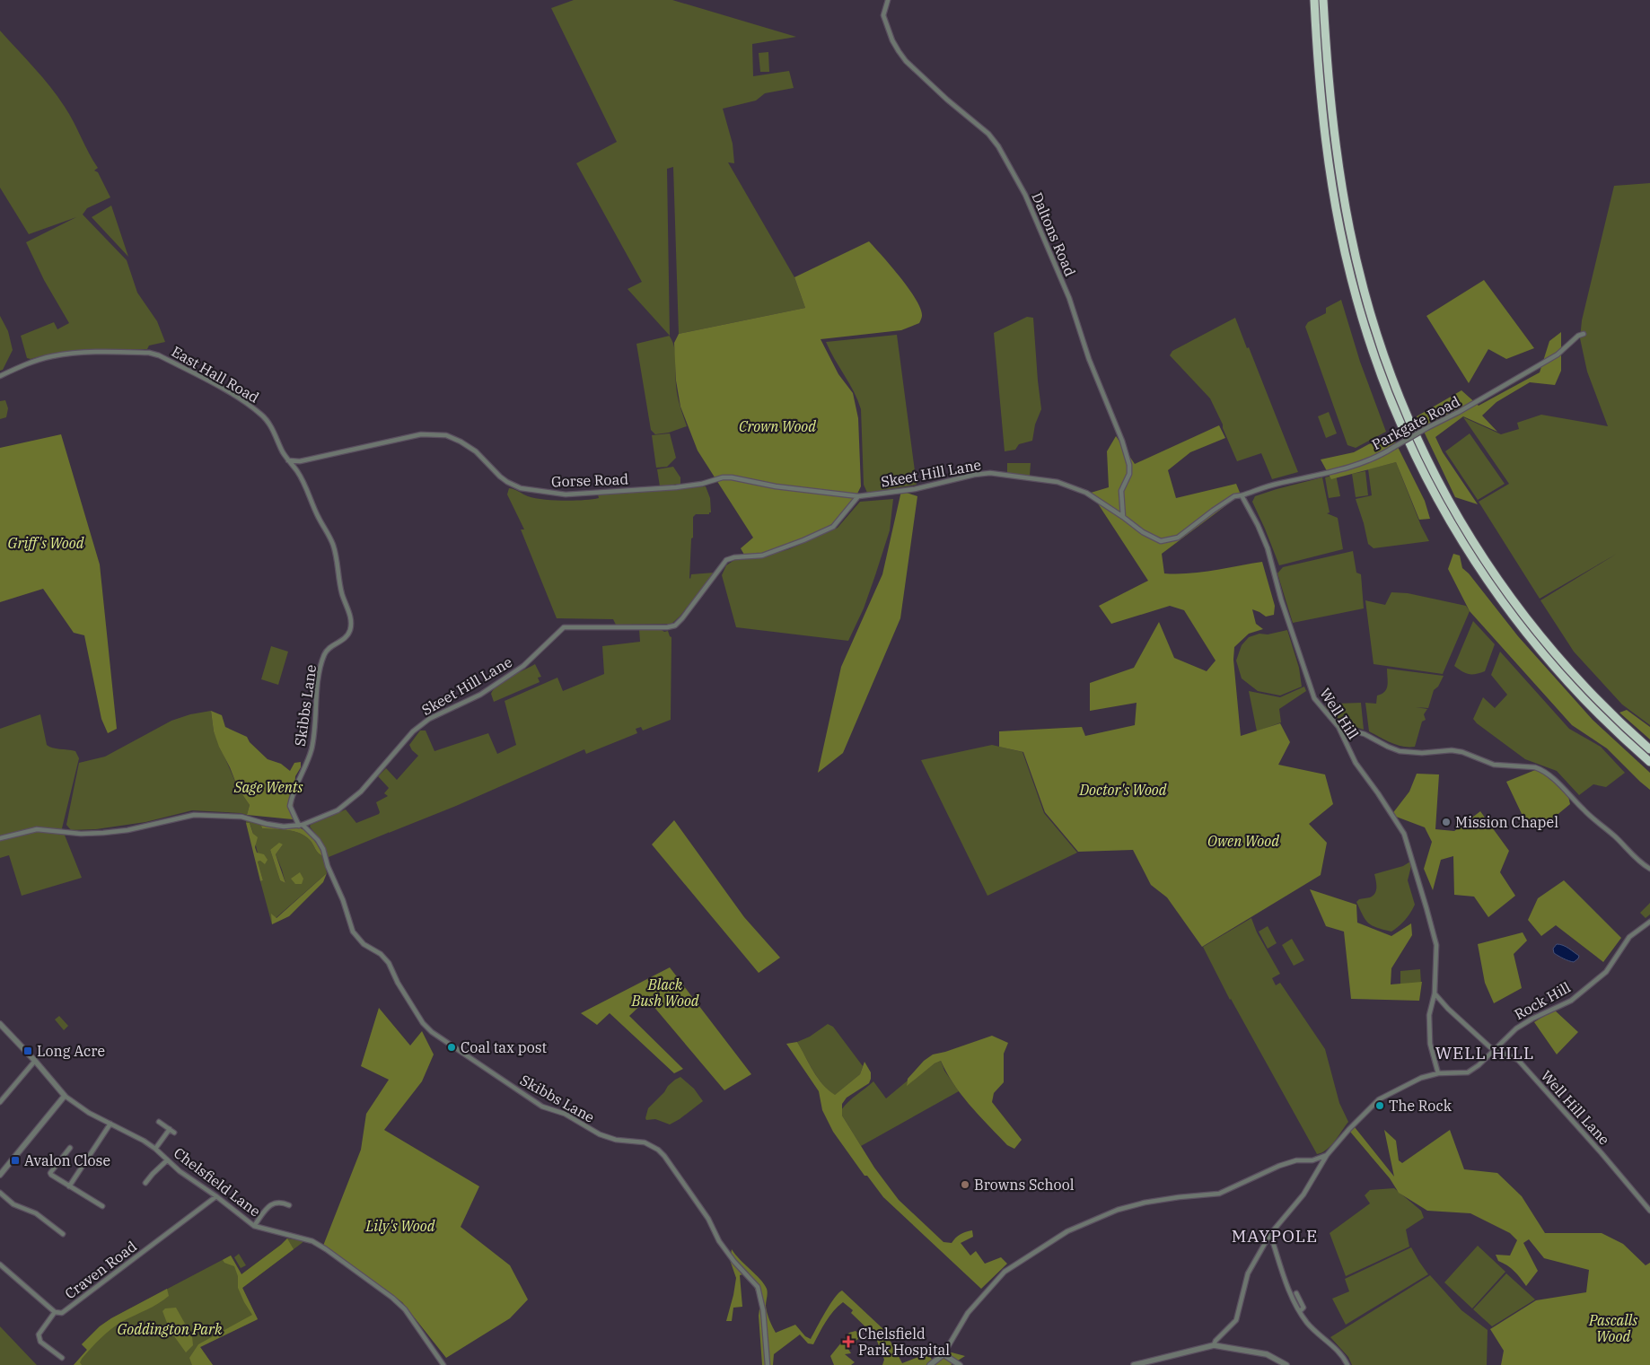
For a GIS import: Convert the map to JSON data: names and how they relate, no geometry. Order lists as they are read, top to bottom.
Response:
{
  "streets": {
    "street": [
      "Daltons Road",
      "East Hall Road",
      "Parkgate Road",
      "Skeet Hill Lane",
      "Gorse Road",
      "Skibbs Lane",
      "Well Hill",
      "Rock Hill",
      "Well Hill Lane",
      "Chelsfield Lane",
      "Craven Road"
    ]
  },
  "crossings": [
    ["Daltons Road", "Skeet Hill Lane"],
    ["East Hall Road", "Gorse Road"],
    ["East Hall Road", "Skibbs Lane"],
    ["Parkgate Road", "Well Hill"],
    ["Skeet Hill Lane", "Gorse Road"],
    ["Skeet Hill Lane", "Skibbs Lane"],
    ["Gorse Road", "Skibbs Lane"],
    ["Well Hill", "Rock Hill"],
    ["Well Hill", "Well Hill Lane"],
    ["Rock Hill", "Well Hill Lane"],
    ["Chelsfield Lane", "Craven Road"]
  ],
  "districts": ["WELL HILL", "MAYPOLE"],
  "parks": [
    "Crown Wood",
    "Griff's Wood",
    "Sage Wents",
    "Doctor's Wood",
    "Owen Wood",
    "Black Bush Wood",
    "Lily's Wood",
    "Pascalls Wood",
    "Goddington Park"
  ],
  "places": {
    "other": [
      "Mission Chapel",
      "Coal tax post",
      "The Rock",
      "Browns School"
    ],
    "transit": ["Long Acre", "Avalon Close"],
    "health": ["Chelsfield Park Hospital"]
  }
}
